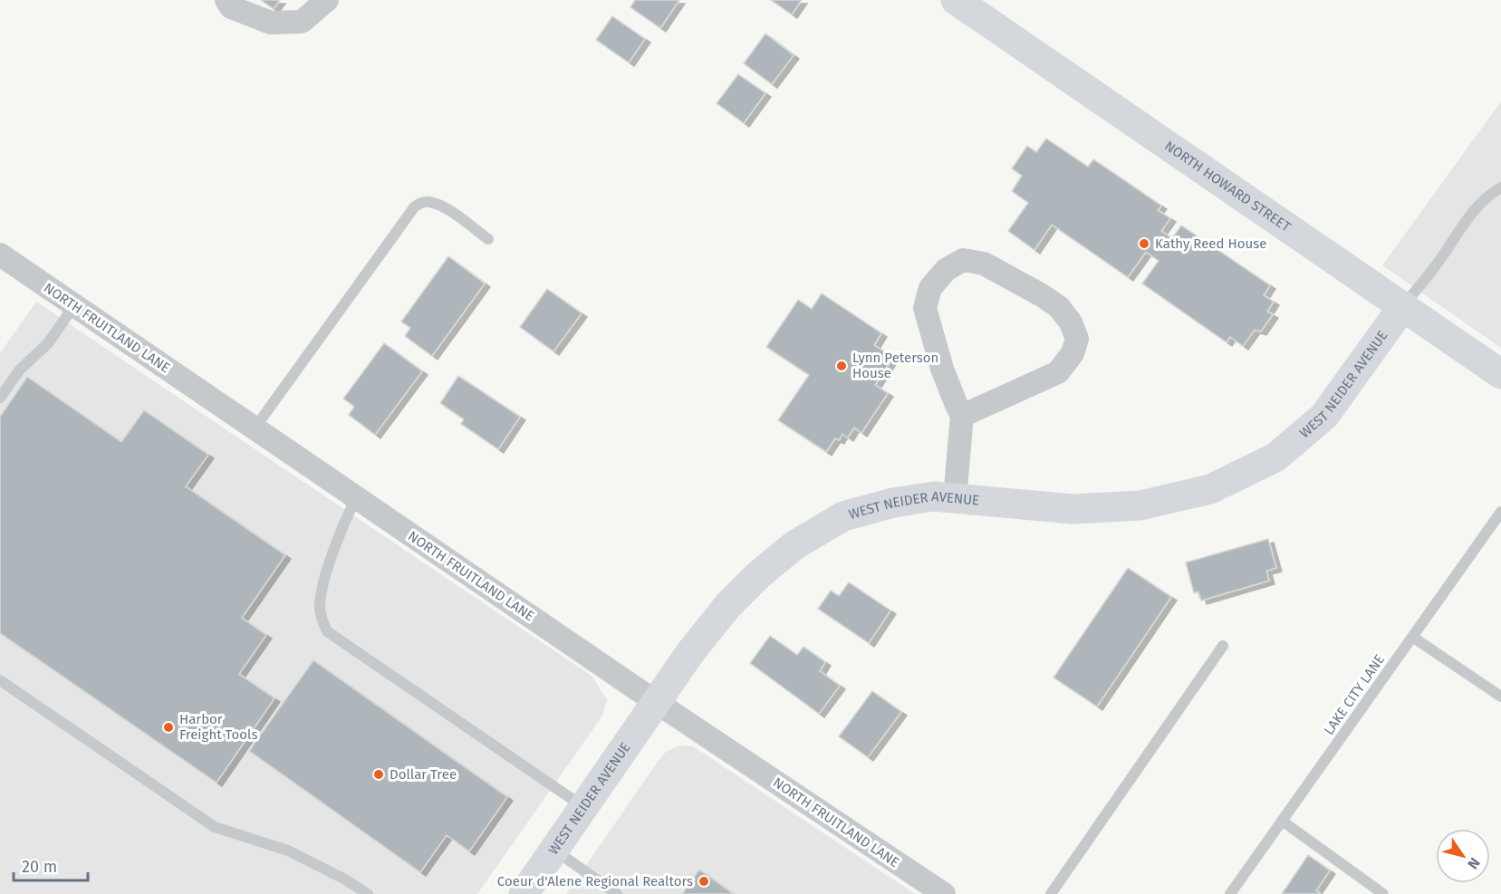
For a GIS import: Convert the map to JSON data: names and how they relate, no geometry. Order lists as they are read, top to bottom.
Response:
{
  "streets": {
    "street": ["NORTH HOWARD STREET", "NORTH FRUITLAND LANE", "WEST NEIDER AVENUE"],
    "lane": ["LAKE CITY LANE"]
  },
  "crossings": [
    ["NORTH HOWARD STREET", "WEST NEIDER AVENUE"],
    ["NORTH FRUITLAND LANE", "WEST NEIDER AVENUE"]
  ],
  "places": [
    "Kathy Reed House",
    "Lynn Peterson House",
    "Harbor Freight Tools",
    "Dollar Tree",
    "Coeur d'Alene Regional Realtors"
  ],
  "scale_bar": "20 m",
  "north": "bottom right"
}
